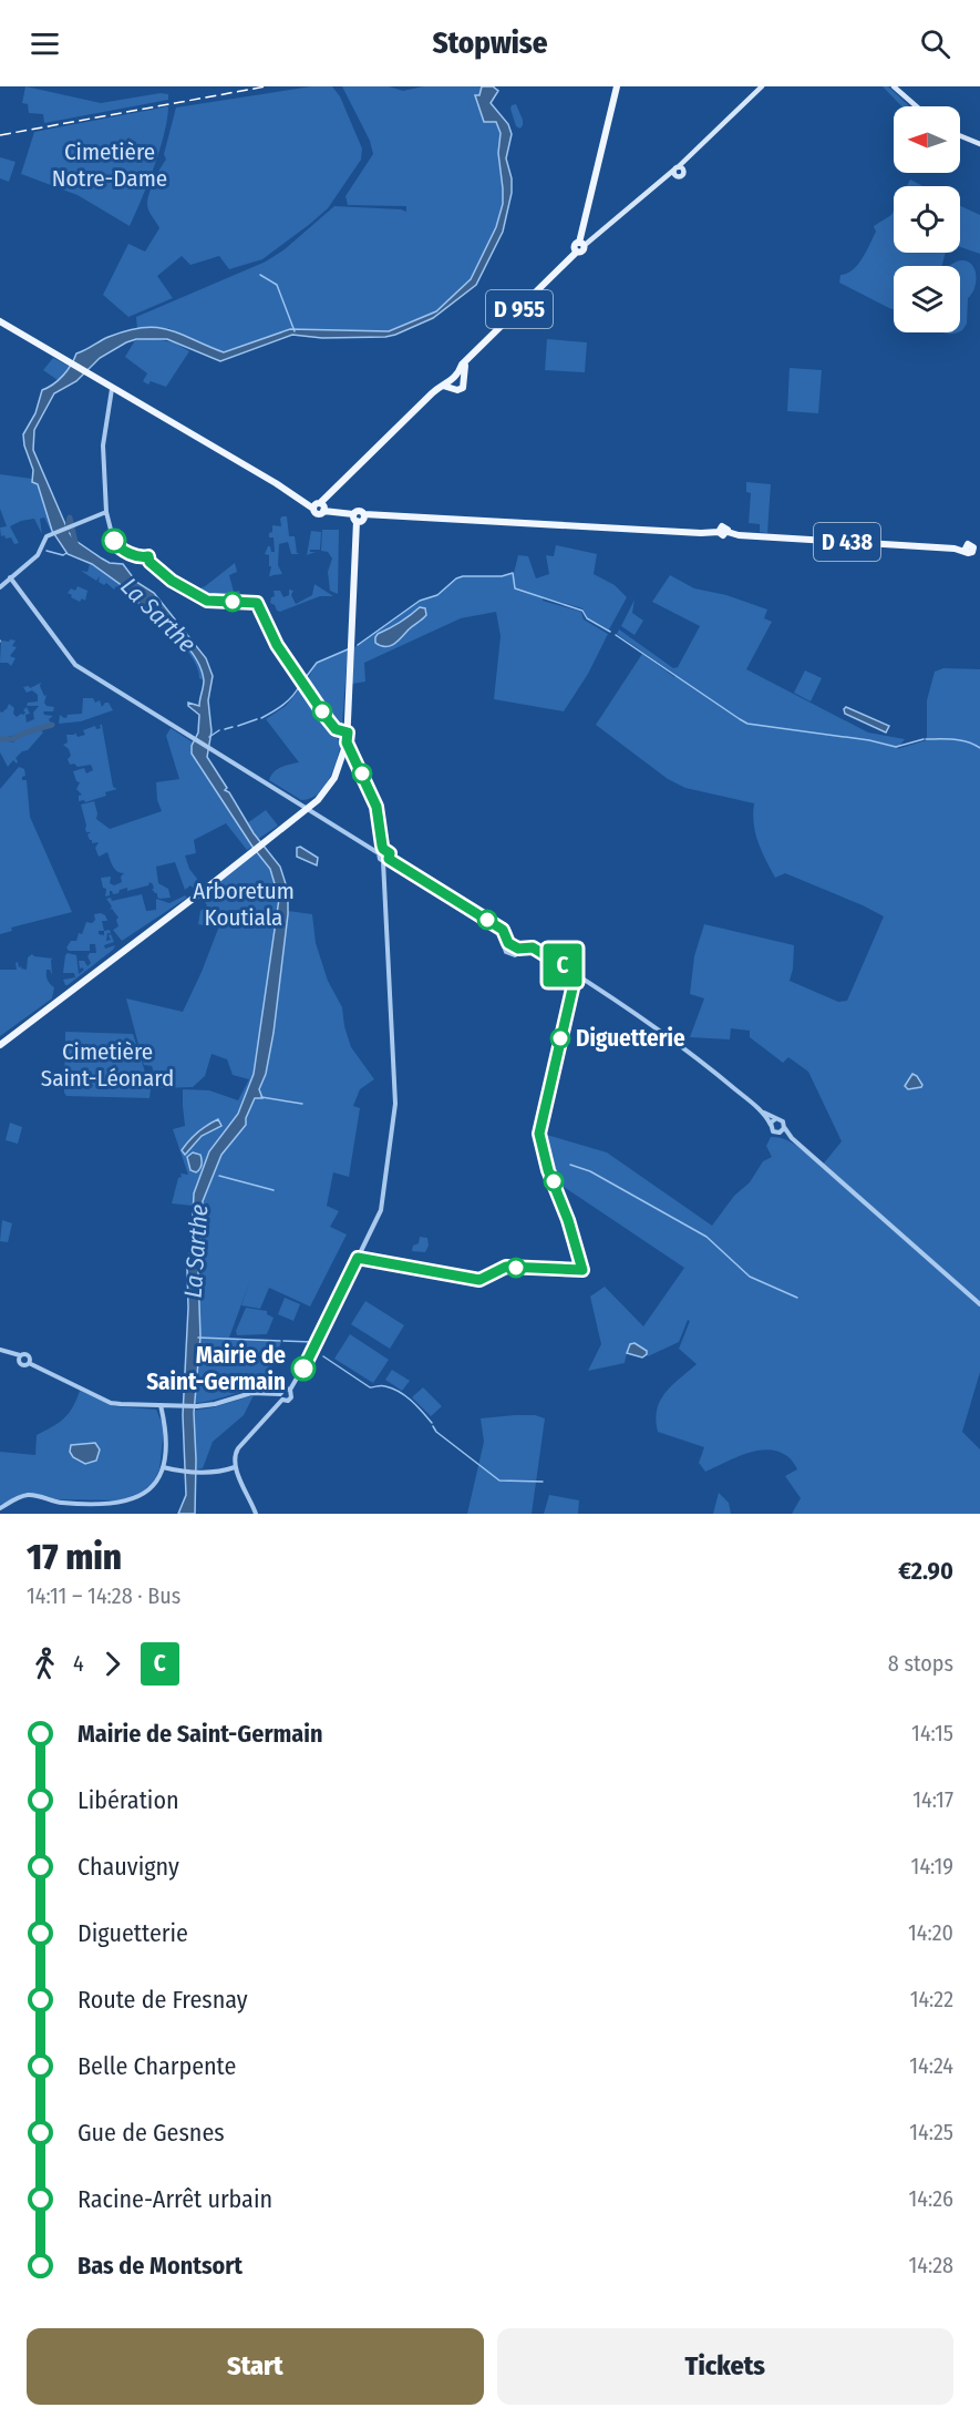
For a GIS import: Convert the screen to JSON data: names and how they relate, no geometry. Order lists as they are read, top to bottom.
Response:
{
  "streets": {
    "main road": ["D 955", "D 438"]
  },
  "water": ["La Sarthe"],
  "parks": ["Cimetière Notre-Dame", "Arboretum Koutiala", "Cimetière Saint-Léonard"],
  "places": ["Diguetterie", "Mairie de Saint-Germain"],
  "lines": ["bus line C"],
  "north": "left",
  "page": {
    "header": "Stopwise",
    "on_map": "C",
    "heading": ["17 min", "14:11 – 14:28 · Bus", "€2.90"],
    "legs": ["4", "C", "8 stops"],
    "list": [
      {
        "name": "Mairie de Saint-Germain",
        "value": "14:15"
      },
      {
        "name": "Libération",
        "value": "14:17"
      },
      {
        "name": "Chauvigny",
        "value": "14:19"
      },
      {
        "name": "Diguetterie",
        "value": "14:20"
      },
      {
        "name": "Route de Fresnay",
        "value": "14:22"
      },
      {
        "name": "Belle Charpente",
        "value": "14:24"
      },
      {
        "name": "Gue de Gesnes",
        "value": "14:25"
      },
      {
        "name": "Racine-Arrêt urbain",
        "value": "14:26"
      },
      {
        "name": "Bas de Montsort",
        "value": "14:28"
      }
    ],
    "buttons": ["Start", "Tickets"]
  }
}
